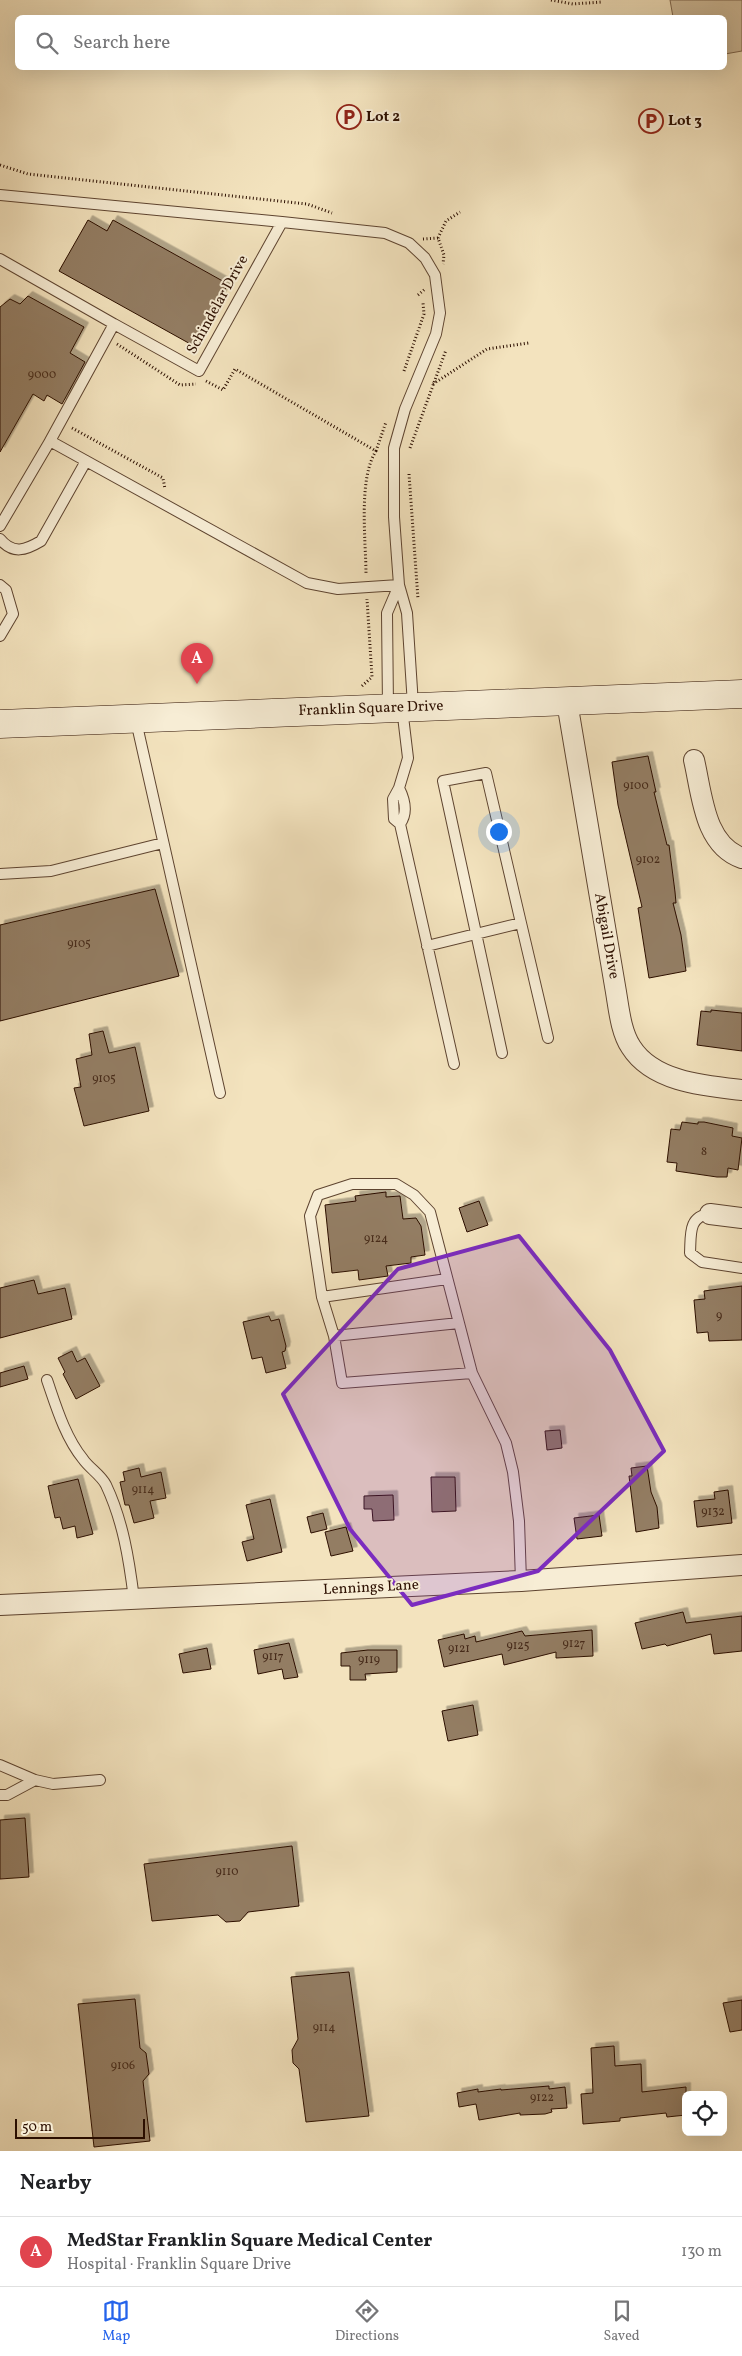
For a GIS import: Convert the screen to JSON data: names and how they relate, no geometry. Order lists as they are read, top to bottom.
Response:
{
  "streets": {
    "street": ["Franklin Square Drive", "Abigail Drive", "Lennings Lane"],
    "lane": ["Schindelar Drive"]
  },
  "crossings": [
    ["Franklin Square Drive", "Abigail Drive"]
  ],
  "places": {
    "parking": ["Lot 2", "Lot 3"]
  },
  "house_numbers": [
    "9000",
    "9100",
    "9102",
    "9105",
    "9105",
    "8",
    "9124",
    "9",
    "9114",
    "9132",
    "9127",
    "9125",
    "9121",
    "9117",
    "9119",
    "9110",
    "9114",
    "9106",
    "9122"
  ],
  "scale_bar": "50 m",
  "page": {
    "search": "Search here",
    "pins": "A",
    "scale": "50 m",
    "heading": "Nearby",
    "list": [
      {
        "mark": "A",
        "name": "MedStar Franklin Square Medical Center",
        "note": "Hospital · Franklin Square Drive",
        "value": "130 m"
      }
    ],
    "nav": ["Map", "Directions", "Saved"]
  }
}
